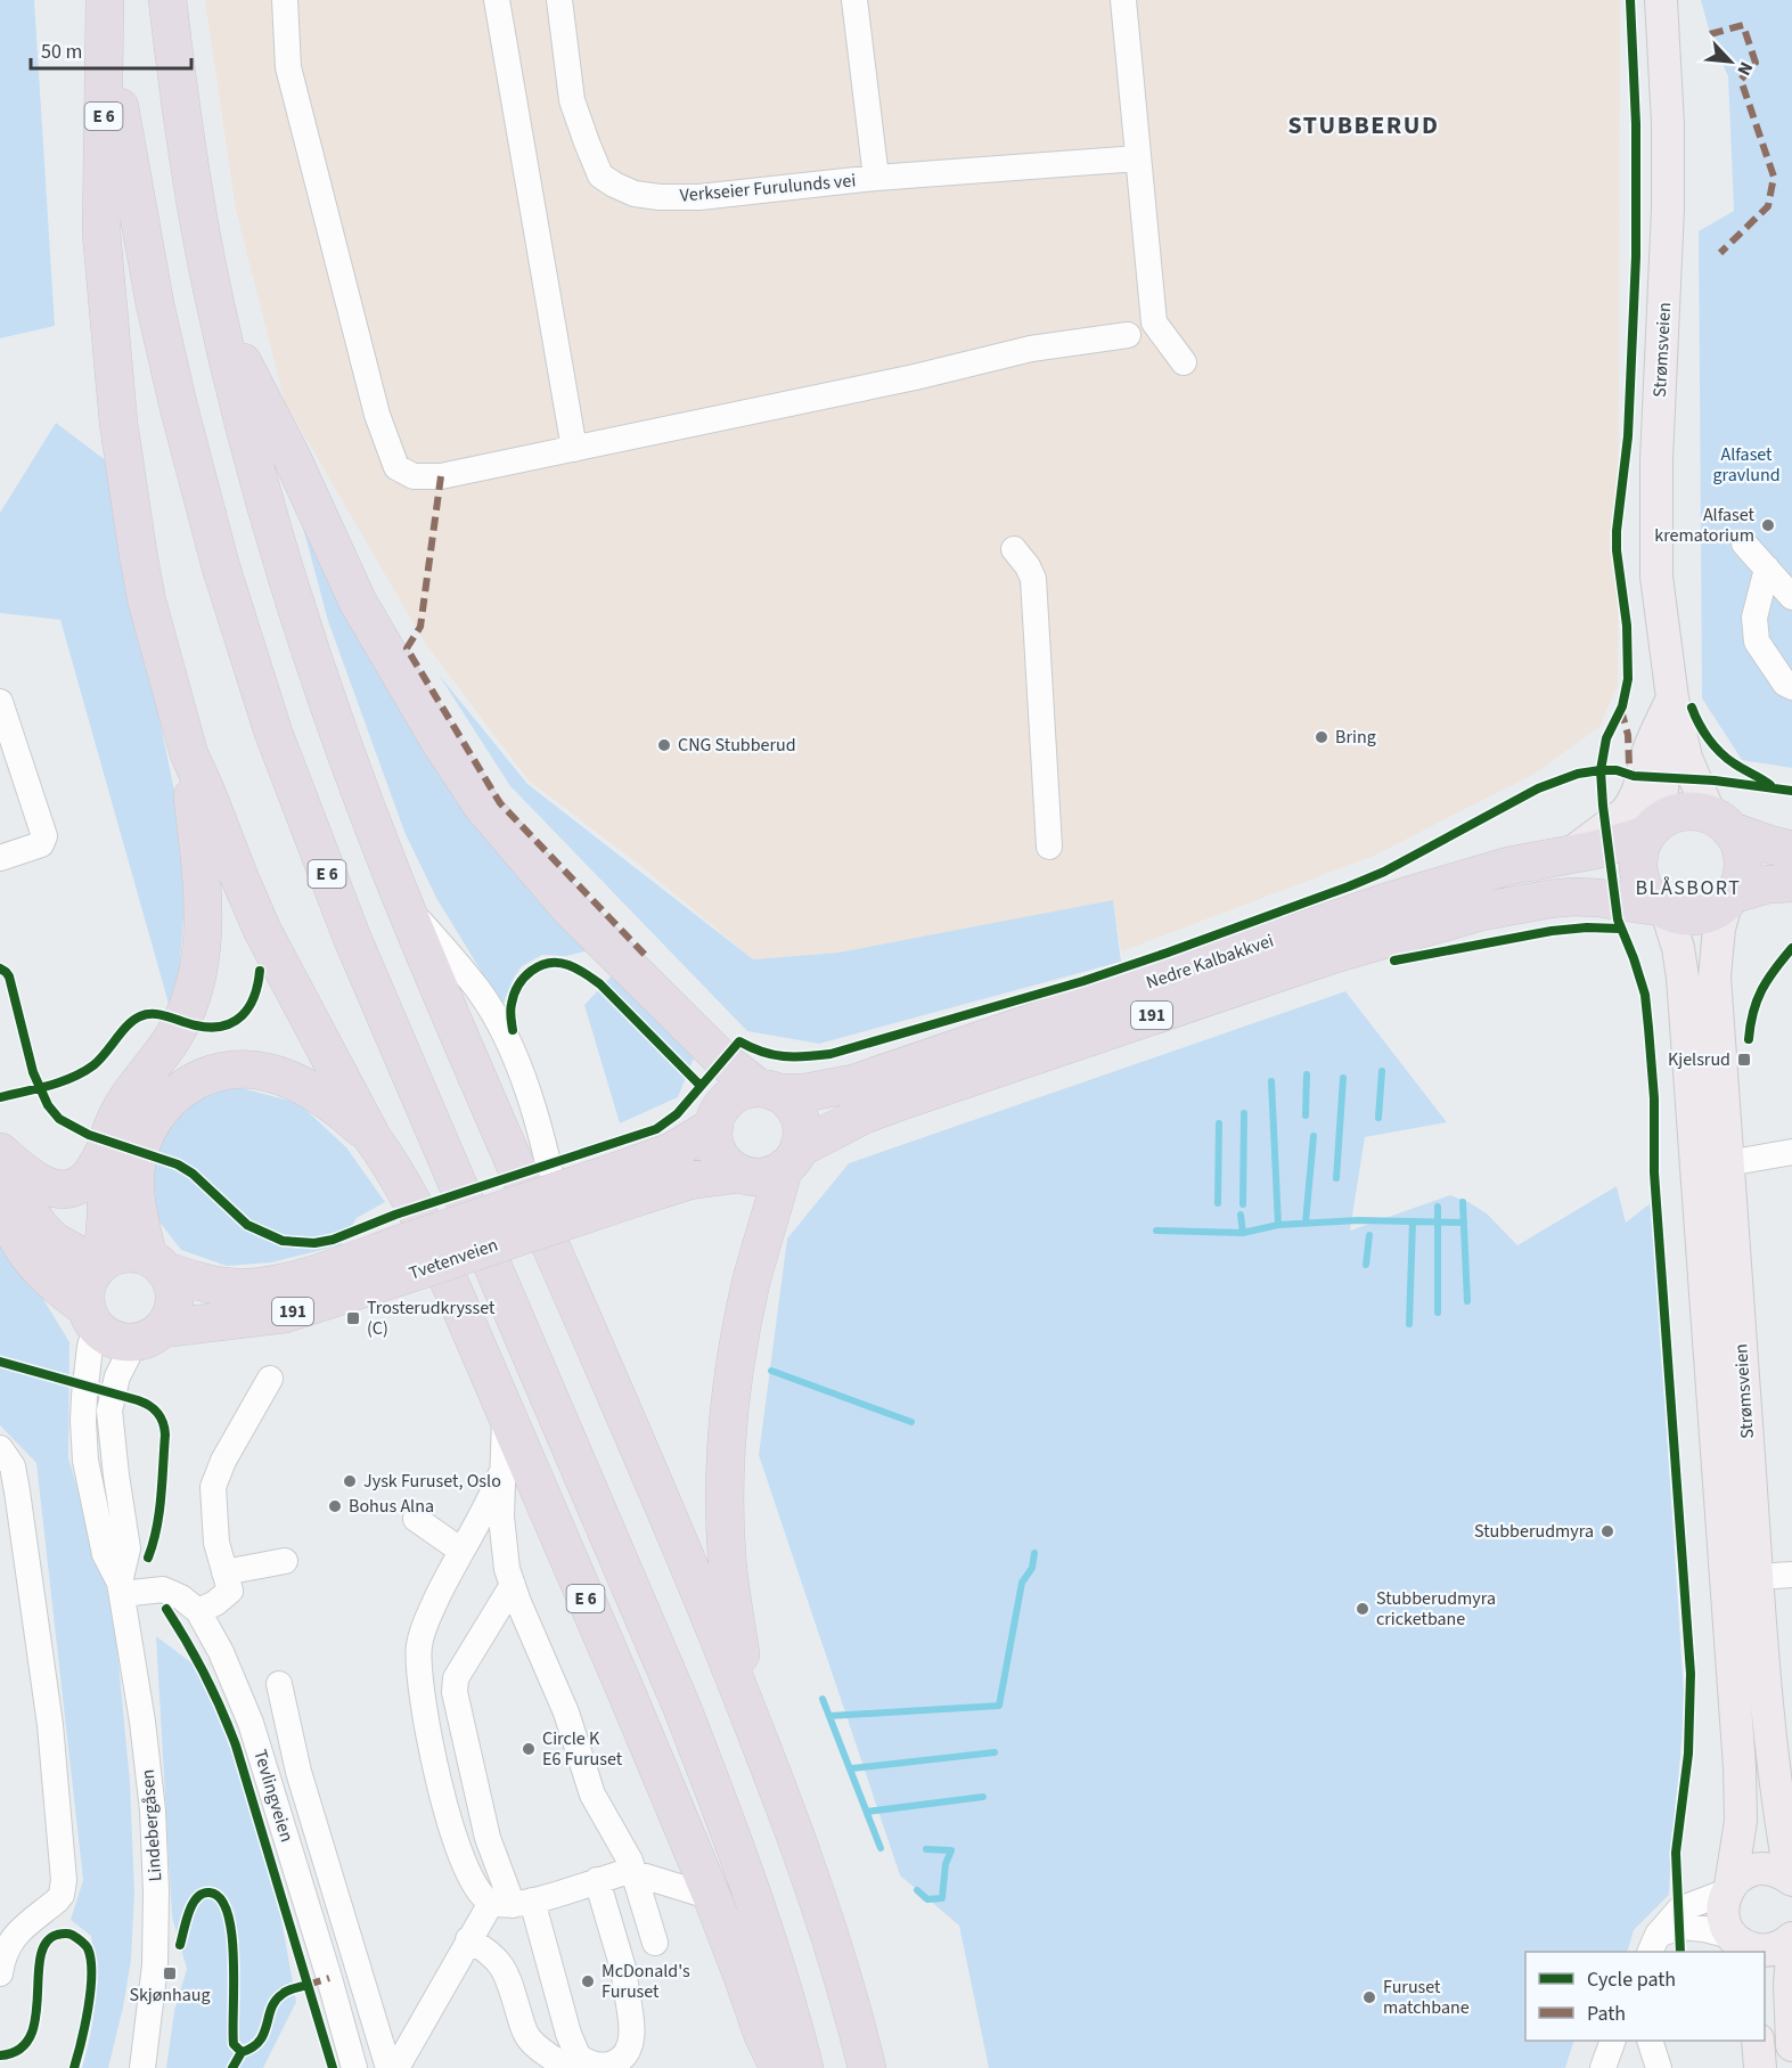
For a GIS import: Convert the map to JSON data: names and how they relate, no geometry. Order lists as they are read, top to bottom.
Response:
{
  "streets": {
    "highway": [
      "E 6",
      "Nedre Kalbakkvei",
      "191",
      "Tvetenveien"
    ],
    "main road": ["Strømsveien"],
    "street": ["Verkseier Furulunds vei", "Tevlingveien", "Lindebergåsen"]
  },
  "crossings": [
    ["E 6", "Tvetenveien"],
    ["E 6", "Lindebergåsen"],
    ["Strømsveien", "Nedre Kalbakkvei"],
    ["Nedre Kalbakkvei", "191"],
    ["Nedre Kalbakkvei", "Tvetenveien"],
    ["191", "Tvetenveien"],
    ["Tvetenveien", "Lindebergåsen"],
    ["Tevlingveien", "Lindebergåsen"]
  ],
  "districts": ["STUBBERUD", "BLÅSBORT"],
  "parks": ["Alfaset gravlund"],
  "places": {
    "other": [
      "Alfaset krematorium",
      "Bring",
      "CNG Stubberud",
      "Jysk Furuset, Oslo",
      "Bohus Alna",
      "Stubberudmyra",
      "Stubberudmyra cricketbane",
      "Circle K E6 Furuset",
      "McDonald's Furuset",
      "Furuset matchbane"
    ],
    "transit": ["Kjelsrud", "Trosterudkrysset (C)", "Skjønhaug"]
  },
  "legend": ["Cycle path", "Path"],
  "scale_bar": "50 m",
  "north": "bottom right"
}
